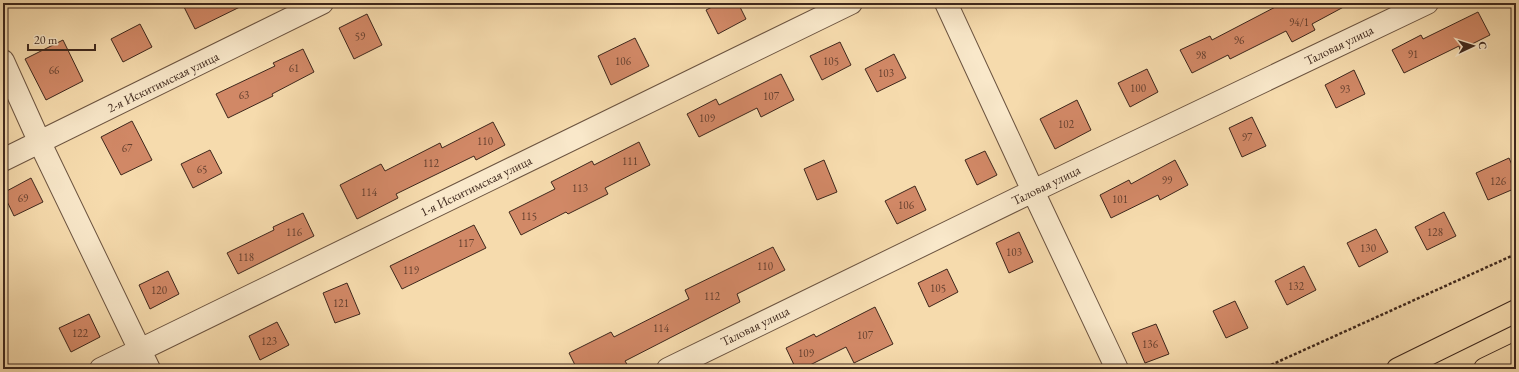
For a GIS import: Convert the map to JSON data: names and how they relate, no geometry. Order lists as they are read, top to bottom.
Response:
{
  "streets": {
    "street": ["Таловая улица", "2-я Искитимская улица", "1-я Искитимская улица"]
  },
  "house_numbers": [
    "94/1",
    "59",
    "96",
    "91",
    "98",
    "106",
    "105",
    "61",
    "66",
    "103",
    "100",
    "93",
    "63",
    "107",
    "109",
    "102",
    "97",
    "110",
    "67",
    "111",
    "112",
    "65",
    "99",
    "126",
    "113",
    "114",
    "69",
    "101",
    "106",
    "115",
    "116",
    "128",
    "117",
    "130",
    "103",
    "118",
    "110",
    "119",
    "132",
    "105",
    "120",
    "112",
    "121",
    "114",
    "122",
    "107",
    "123",
    "136",
    "109"
  ],
  "scale_bar": "20 m",
  "north": "right"
}
